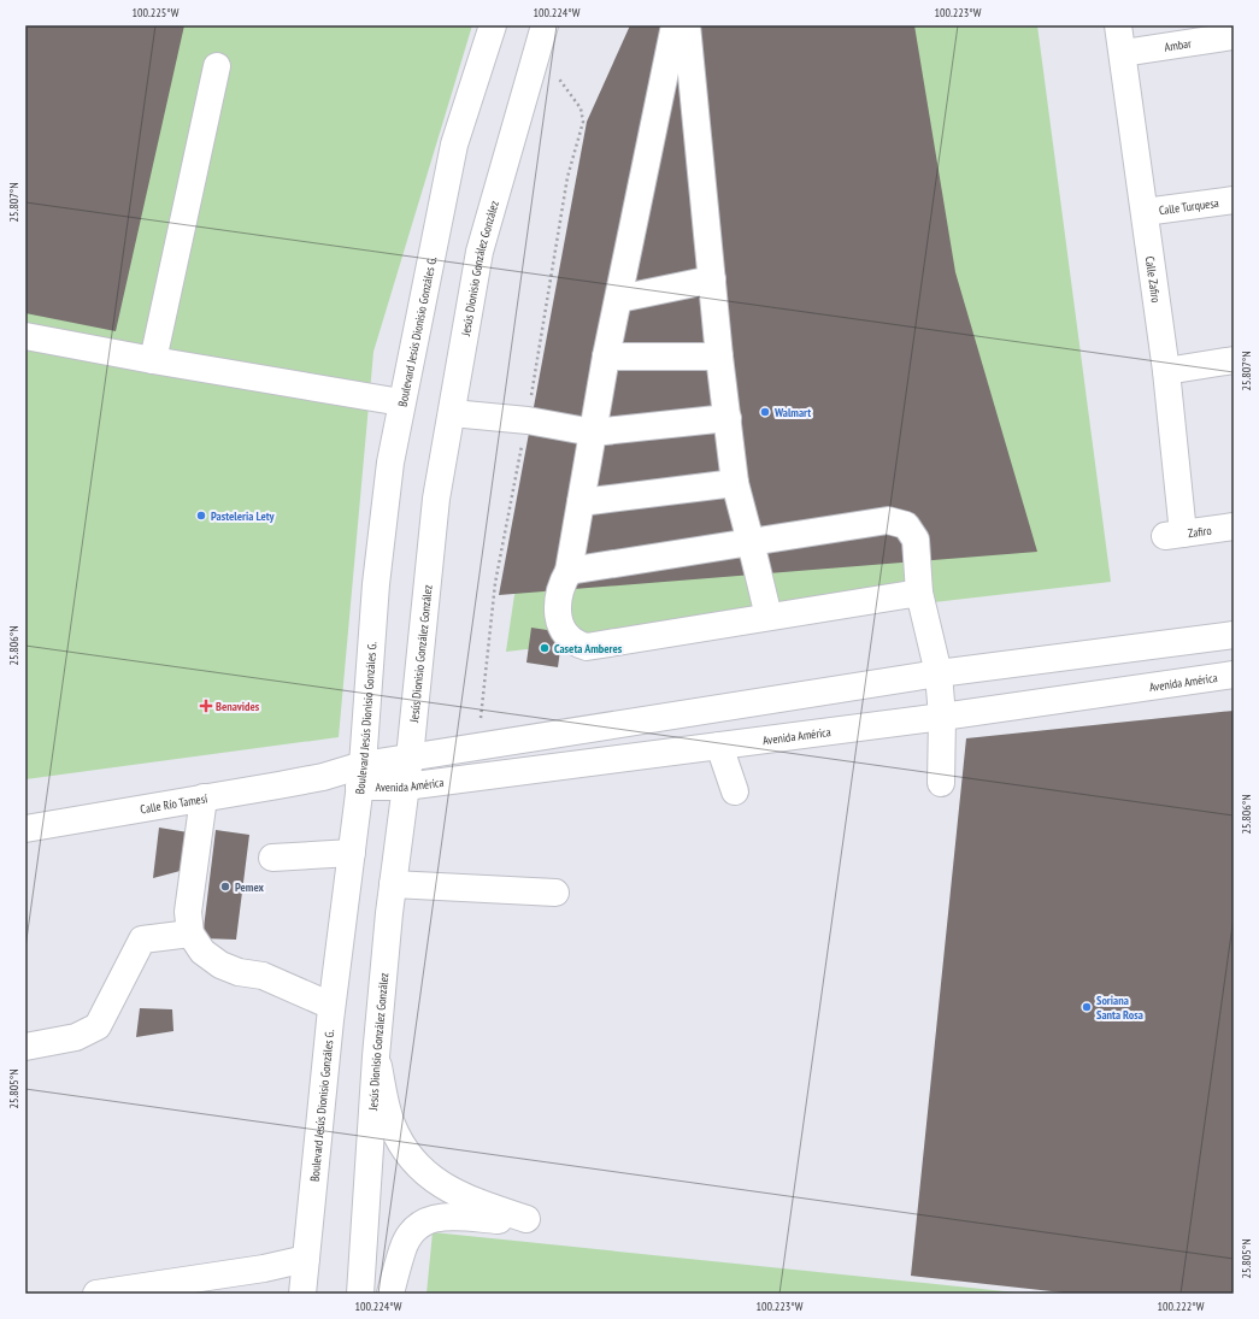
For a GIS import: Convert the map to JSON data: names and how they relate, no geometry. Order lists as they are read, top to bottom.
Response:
{
  "streets": {
    "main road": [
      "Ambar",
      "Calle Turquesa",
      "Jesús Dionisio González González",
      "Calle Zafiro",
      "Boulevard Jesús Dionisio Gonzáles G.",
      "Zafiro",
      "Avenida América",
      "Calle Río Tamesí"
    ]
  },
  "crossings": [
    ["Ambar", "Calle Zafiro"],
    ["Calle Turquesa", "Calle Zafiro"],
    ["Jesús Dionisio González González", "Avenida América"],
    ["Calle Zafiro", "Zafiro"],
    ["Boulevard Jesús Dionisio Gonzáles G.", "Avenida América"],
    ["Boulevard Jesús Dionisio Gonzáles G.", "Calle Río Tamesí"],
    ["Avenida América", "Calle Río Tamesí"]
  ],
  "places": {
    "other": [
      "Walmart",
      "Pasteleria Lety",
      "Caseta Amberes",
      "Pemex",
      "Soriana Santa Rosa"
    ],
    "health": ["Benavides"]
  },
  "coordinates": [
    "100.225°W",
    "100.224°W",
    "100.223°W",
    "25.807°N",
    "25.806°N",
    "25.805°N",
    "100.222°W"
  ]
}
